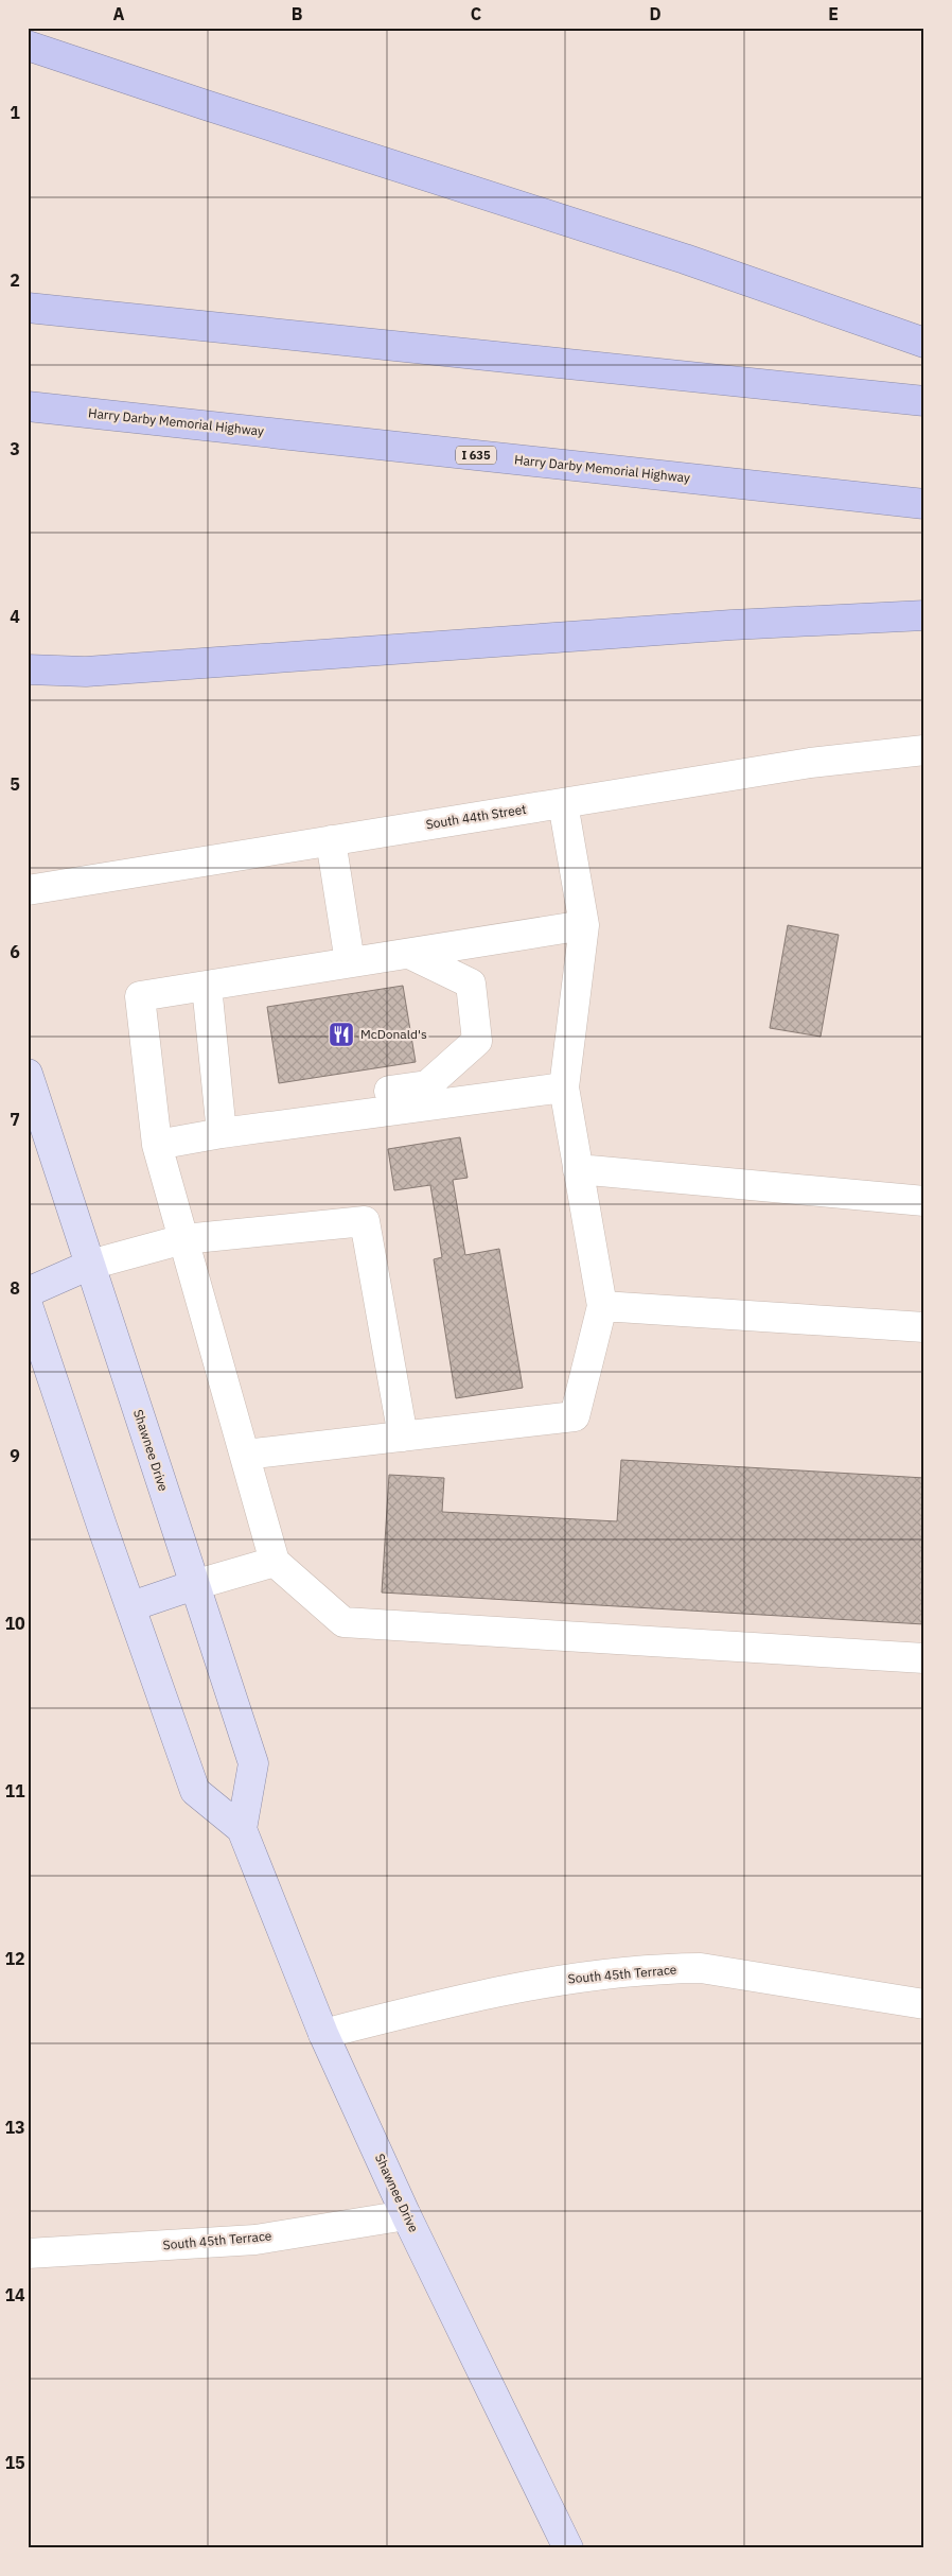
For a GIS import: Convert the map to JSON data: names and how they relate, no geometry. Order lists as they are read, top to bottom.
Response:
{
  "streets": {
    "highway": ["Harry Darby Memorial Highway", "I 635"],
    "main road": ["Shawnee Drive"],
    "street": ["South 44th Street", "South 45th Terrace"]
  },
  "crossings": [
    ["Shawnee Drive", "South 45th Terrace"]
  ],
  "places": {
    "restaurant": ["McDonald's"]
  },
  "grid": {
    "columns": [
      "A",
      "B",
      "C",
      "D",
      "E"
    ],
    "rows": [
      "1",
      "2",
      "3",
      "4",
      "5",
      "6",
      "7",
      "8",
      "9",
      "10",
      "11",
      "12",
      "13",
      "14",
      "15"
    ]
  }
}
